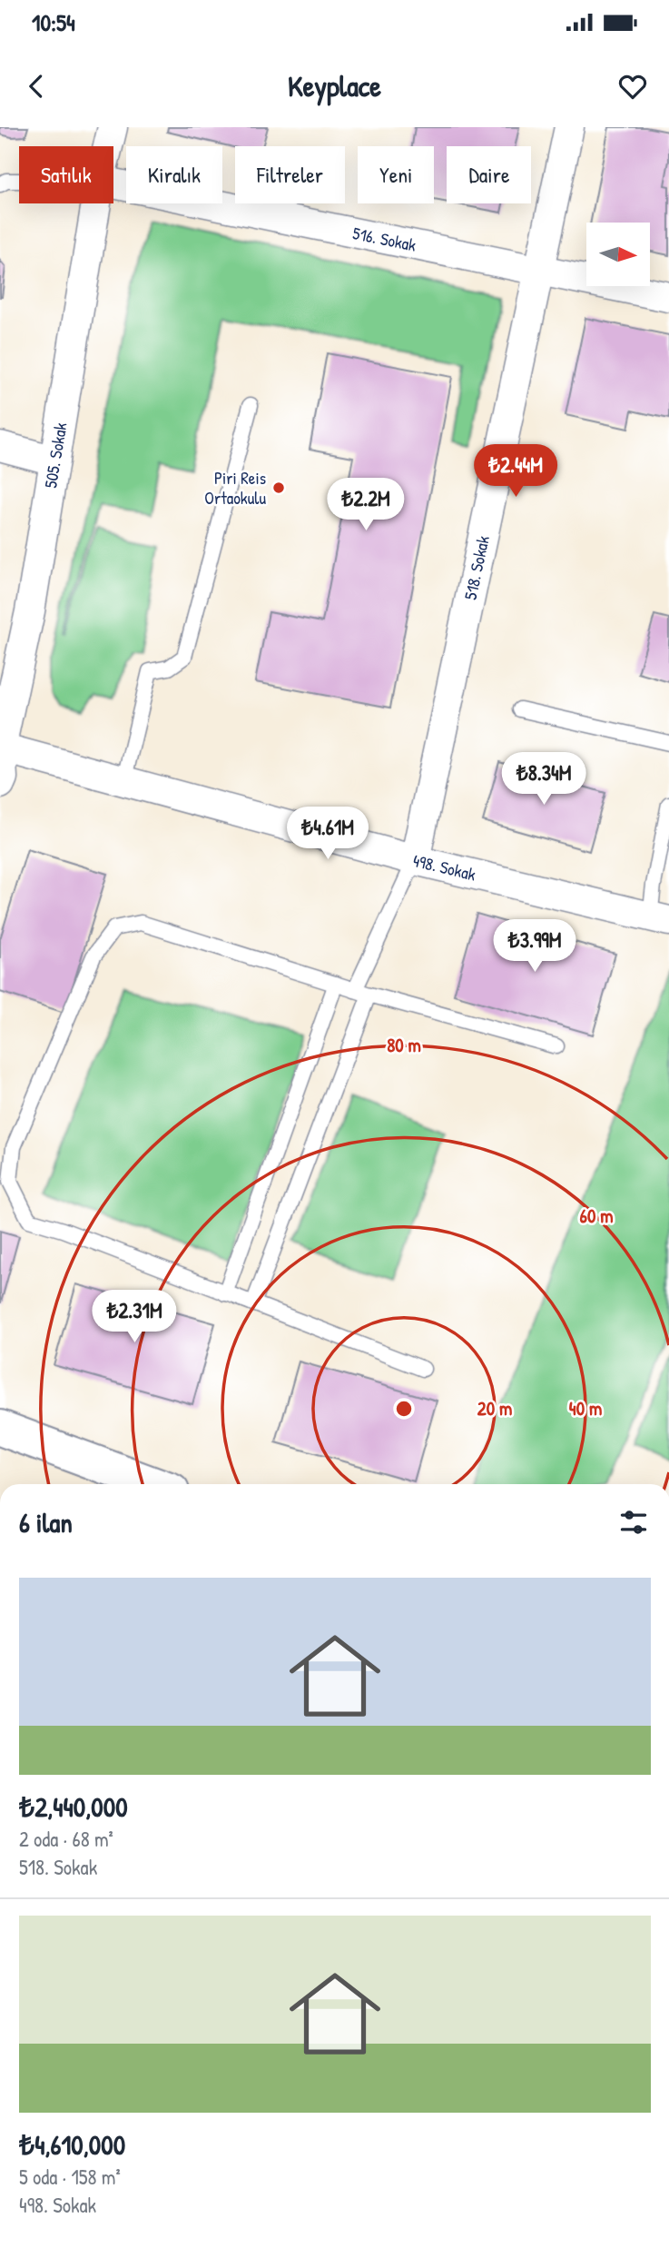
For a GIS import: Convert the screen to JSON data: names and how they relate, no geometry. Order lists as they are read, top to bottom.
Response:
{
  "streets": {
    "street": [
      "516. Sokak",
      "505. Sokak",
      "518. Sokak",
      "498. Sokak"
    ]
  },
  "crossings": [
    ["516. Sokak", "518. Sokak"],
    ["505. Sokak", "498. Sokak"],
    ["518. Sokak", "498. Sokak"]
  ],
  "places": ["Piri Reis Ortaokulu"],
  "north": "right",
  "page": {
    "status": "10:54",
    "header": "Keyplace",
    "chip": [
      "Satılık",
      "Kiralık",
      "Filtreler",
      "Yeni",
      "Daire"
    ],
    "price": [
      "₺2.44M",
      "₺2.2M",
      "₺8.34M",
      "₺4.61M",
      "₺3.99M",
      "₺2.31M"
    ],
    "heading": "6 ilan",
    "list": [
      {
        "name": "₺2,440,000",
        "note": "2 oda · 68 m² · 518. Sokak"
      },
      {
        "name": "₺4,610,000",
        "note": "5 oda · 158 m² · 498. Sokak"
      }
    ]
  },
  "rings": [
    "80 m",
    "60 m",
    "20 m",
    "40 m"
  ]
}
